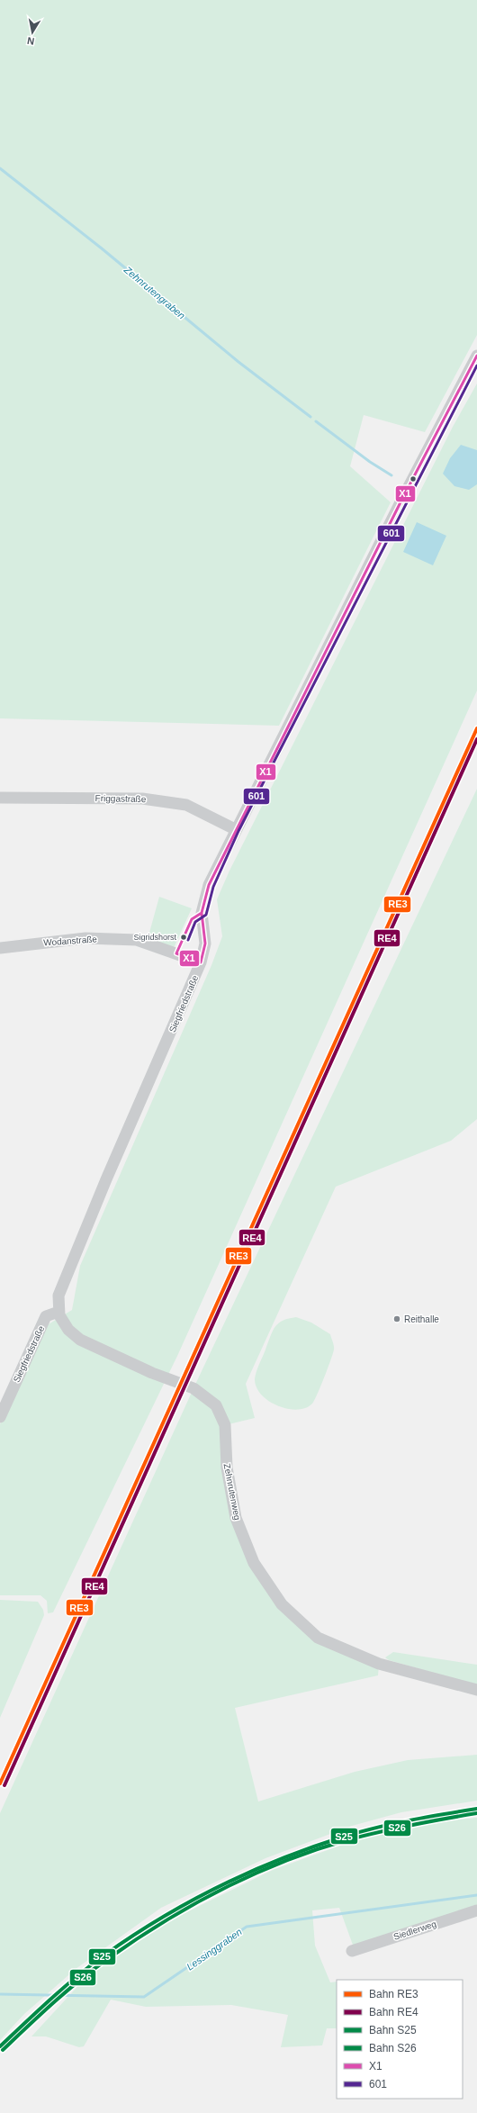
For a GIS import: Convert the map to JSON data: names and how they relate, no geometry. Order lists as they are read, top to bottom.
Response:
{
  "streets": {
    "street": [
      "Friggastraße",
      "Wodanstraße",
      "Siegfriedstraße",
      "Zehnrutenweg",
      "Siedlerweg"
    ]
  },
  "crossings": [
    ["Friggastraße", "Siegfriedstraße"],
    ["Wodanstraße", "Siegfriedstraße"],
    ["Siegfriedstraße", "Zehnrutenweg"]
  ],
  "water": ["Zehnrutengraben", "Lessinggraben"],
  "places": ["Sigridshorst", "Reithalle"],
  "lines": [
    "transit line X1",
    "transit line 601",
    "rail line RE3",
    "rail line RE4",
    "rail line S25",
    "rail line S26"
  ],
  "legend": [
    "Bahn RE3",
    "Bahn RE4",
    "Bahn S25",
    "Bahn S26",
    "X1",
    "601"
  ],
  "north": "bottom"
}
